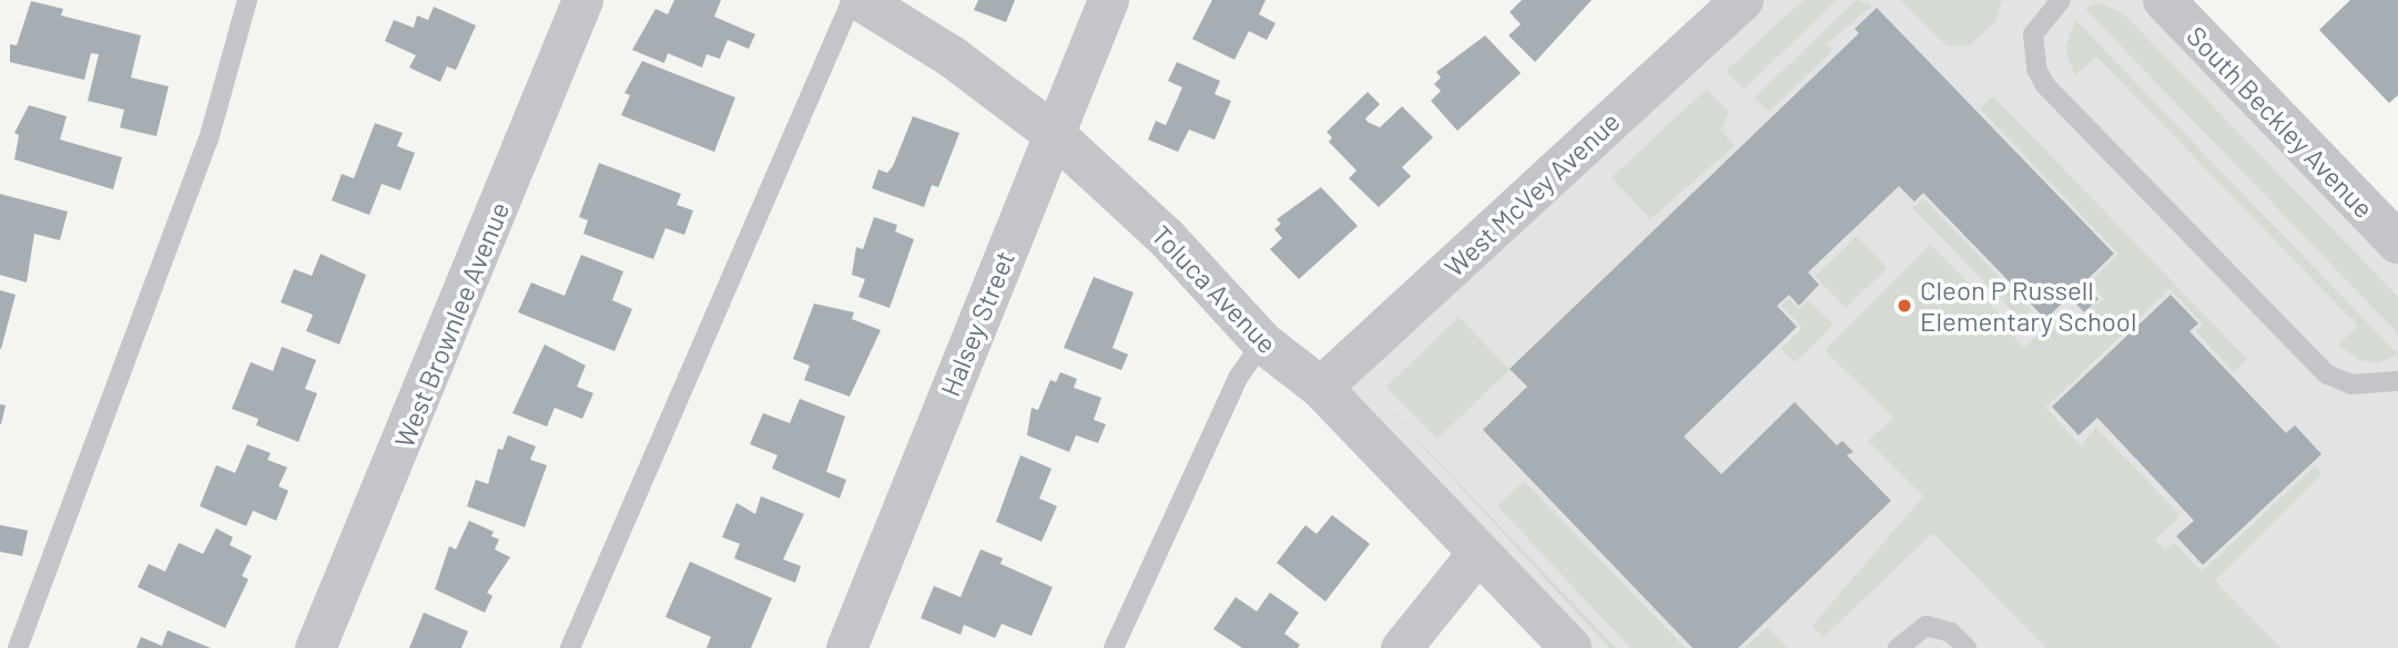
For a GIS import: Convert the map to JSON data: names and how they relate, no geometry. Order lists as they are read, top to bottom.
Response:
{
  "streets": {
    "street": [
      "South Beckley Avenue",
      "West McVey Avenue",
      "Toluca Avenue",
      "Halsey Street",
      "West Brownlee Avenue"
    ]
  },
  "crossings": [
    ["West McVey Avenue", "Toluca Avenue"],
    ["Toluca Avenue", "Halsey Street"]
  ],
  "places": ["Cleon P Russell Elementary School"]
}
